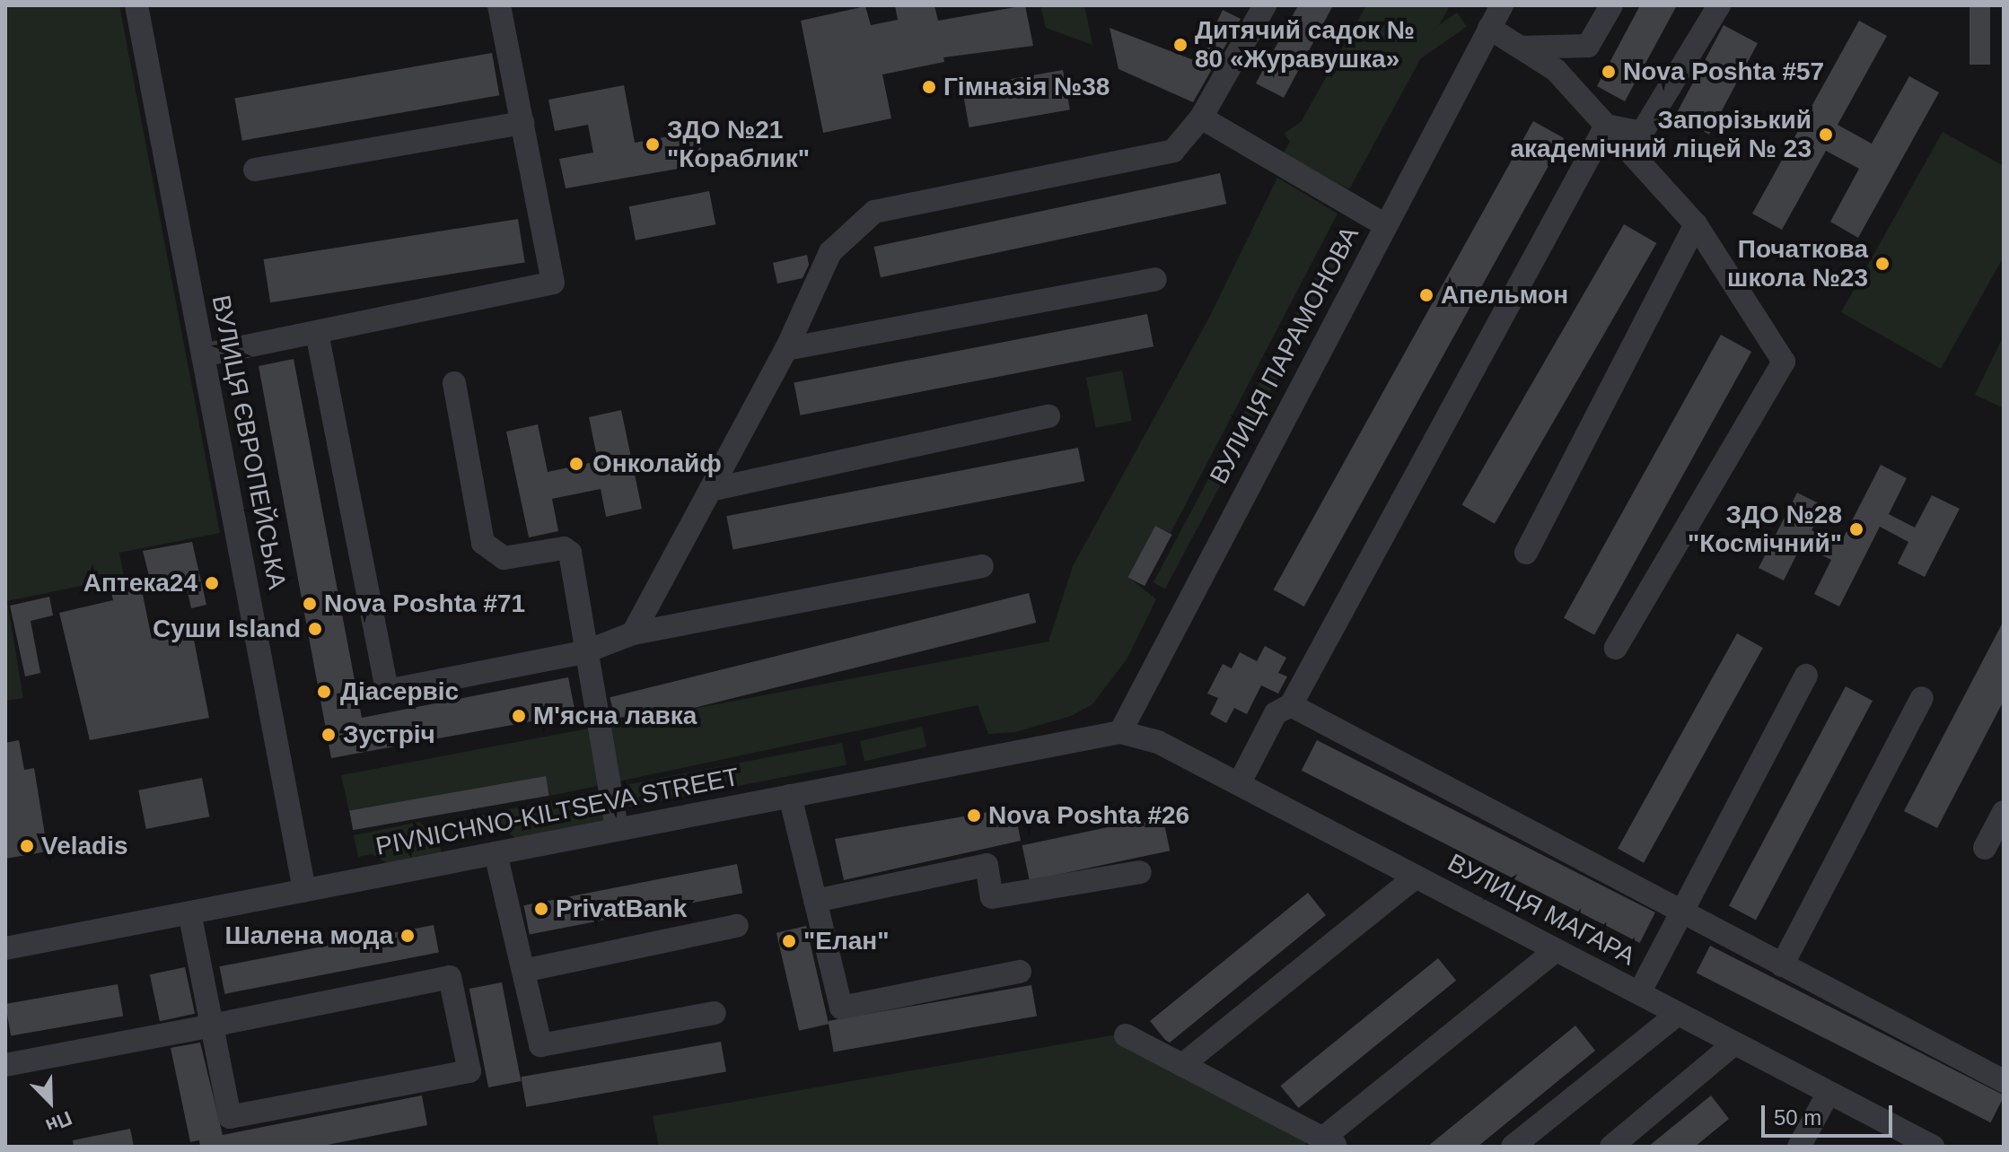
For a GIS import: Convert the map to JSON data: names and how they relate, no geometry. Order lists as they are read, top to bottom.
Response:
{
  "streets": {
    "street": [
      "ВУЛИЦЯ ПАРАМОНОВА",
      "ВУЛИЦЯ ЄВРОПЕЙСЬКА",
      "PIVNICHNO-KILTSEVA STREET",
      "ВУЛИЦЯ МАГАРА"
    ]
  },
  "crossings": [
    ["ВУЛИЦЯ ПАРАМОНОВА", "PIVNICHNO-KILTSEVA STREET"],
    ["ВУЛИЦЯ ПАРАМОНОВА", "ВУЛИЦЯ МАГАРА"],
    ["ВУЛИЦЯ ЄВРОПЕЙСЬКА", "PIVNICHNO-KILTSEVA STREET"],
    ["PIVNICHNO-KILTSEVA STREET", "ВУЛИЦЯ МАГАРА"]
  ],
  "places": [
    "Дитячий садок № 80 «Журавушка»",
    "Nova Poshta #57",
    "Гімназія №38",
    "Запорізький академічний ліцей № 23",
    "ЗДО №21 \"Кораблик\"",
    "Початкова школа №23",
    "Апельмон",
    "Онколайф",
    "ЗДО №28 \"Космічний\"",
    "Аптека24",
    "Nova Poshta #71",
    "Суши Island",
    "Діасервіс",
    "М'ясна лавка",
    "Зустрiч",
    "Nova Poshta #26",
    "Veladis",
    "PrivatBank",
    "Шалена мода",
    "\"Елан\""
  ],
  "scale_bar": "50 m",
  "north": "bottom right"
}
